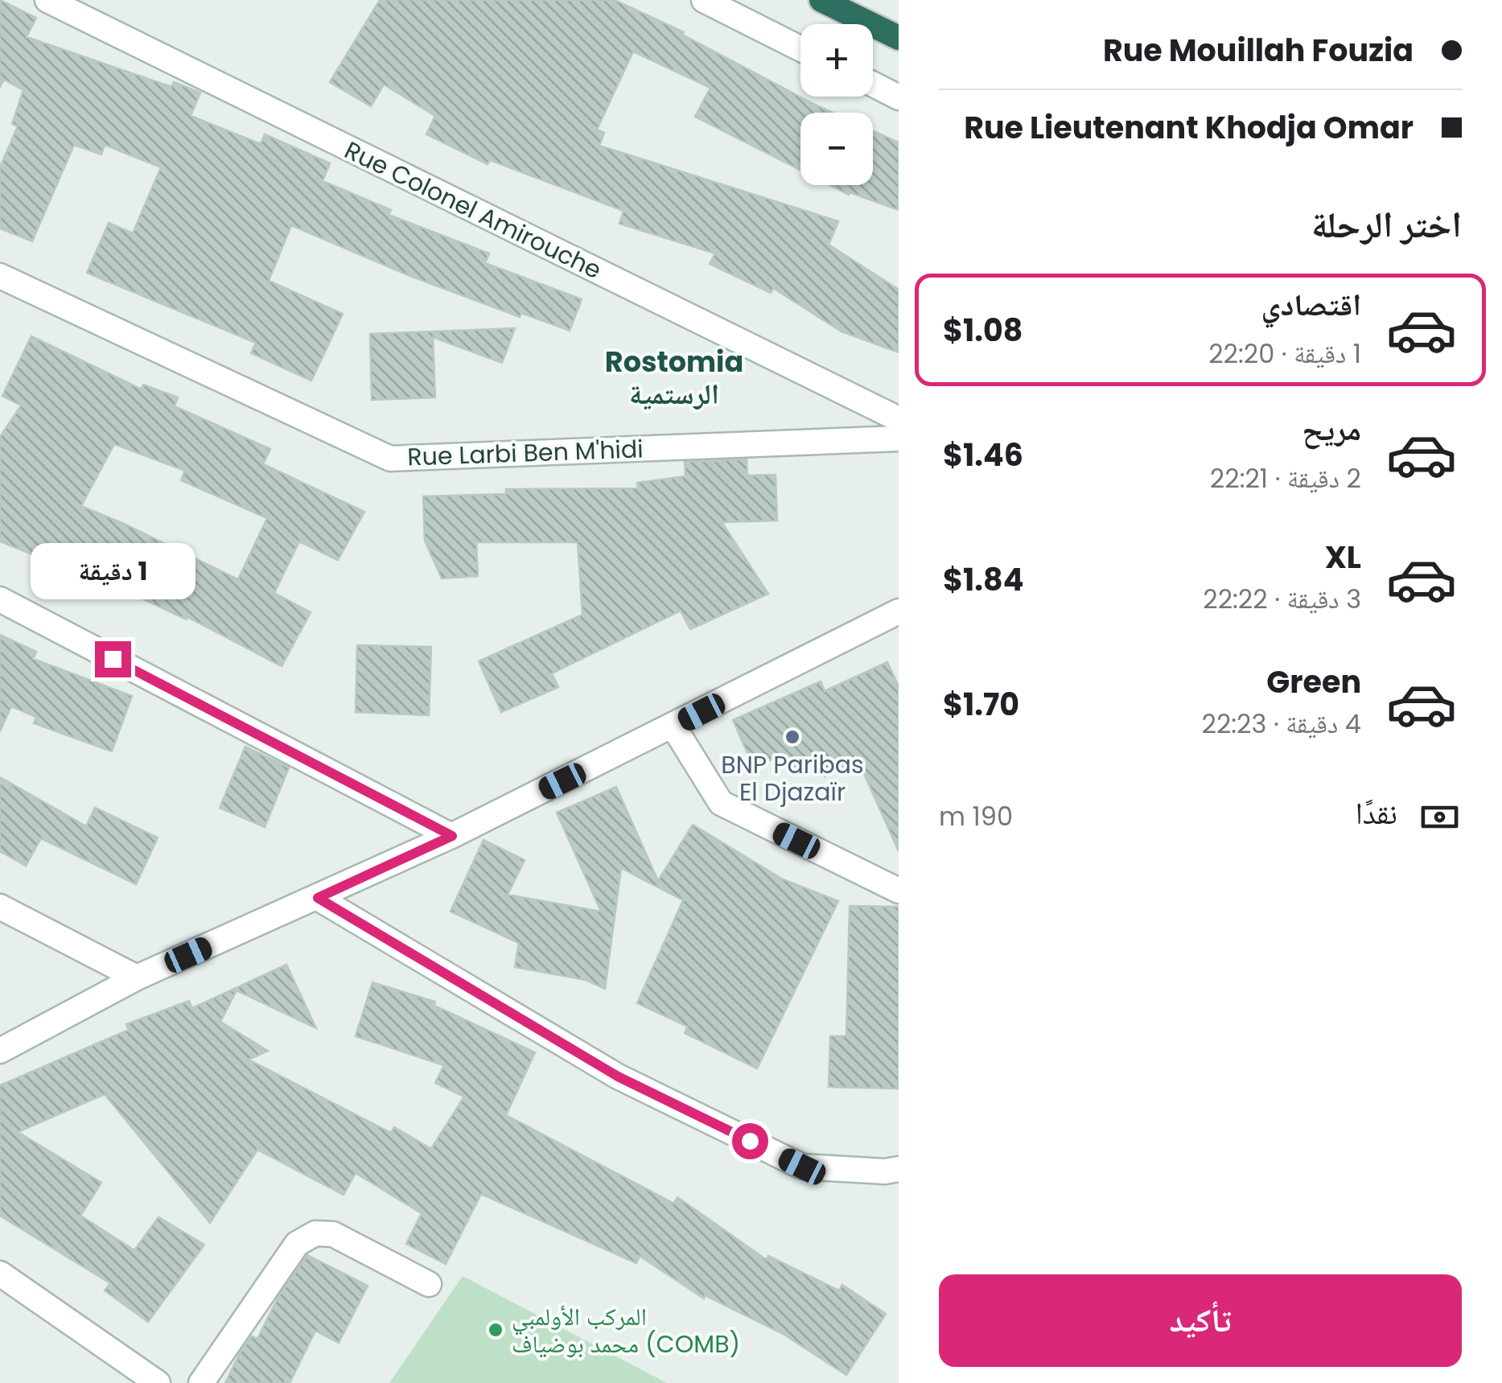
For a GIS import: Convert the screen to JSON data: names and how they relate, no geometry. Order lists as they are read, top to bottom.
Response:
{
  "streets": {
    "street": ["Rue Colonel Amirouche", "Rue Larbi Ben M'hidi"]
  },
  "districts": ["Rostomia الرستمية"],
  "places": ["BNP Paribas El Djazaïr", "المركب الأولمبي محمد بوضياف (COMB)"],
  "page": {
    "banner": ["Rue Mouillah Fouzia", "Rue Lieutenant Khodja Omar"],
    "map_buttons": ["+", "−"],
    "heading": "اختر الرحلة",
    "list": [
      {
        "name": "اقتصادي",
        "note": "1 دقيقة · 22:20",
        "value": "$1.08"
      },
      {
        "name": "مريح",
        "note": "2 دقيقة · 22:21",
        "value": "$1.46"
      },
      {
        "name": "XL",
        "note": "3 دقيقة · 22:22",
        "value": "$1.84"
      },
      {
        "name": "Green",
        "note": "4 دقيقة · 22:23",
        "value": "$1.70"
      }
    ],
    "bubble": "1 دقيقة",
    "pay": ["نقدًا", "190 m"],
    "buttons": "تأكيد"
  }
}
